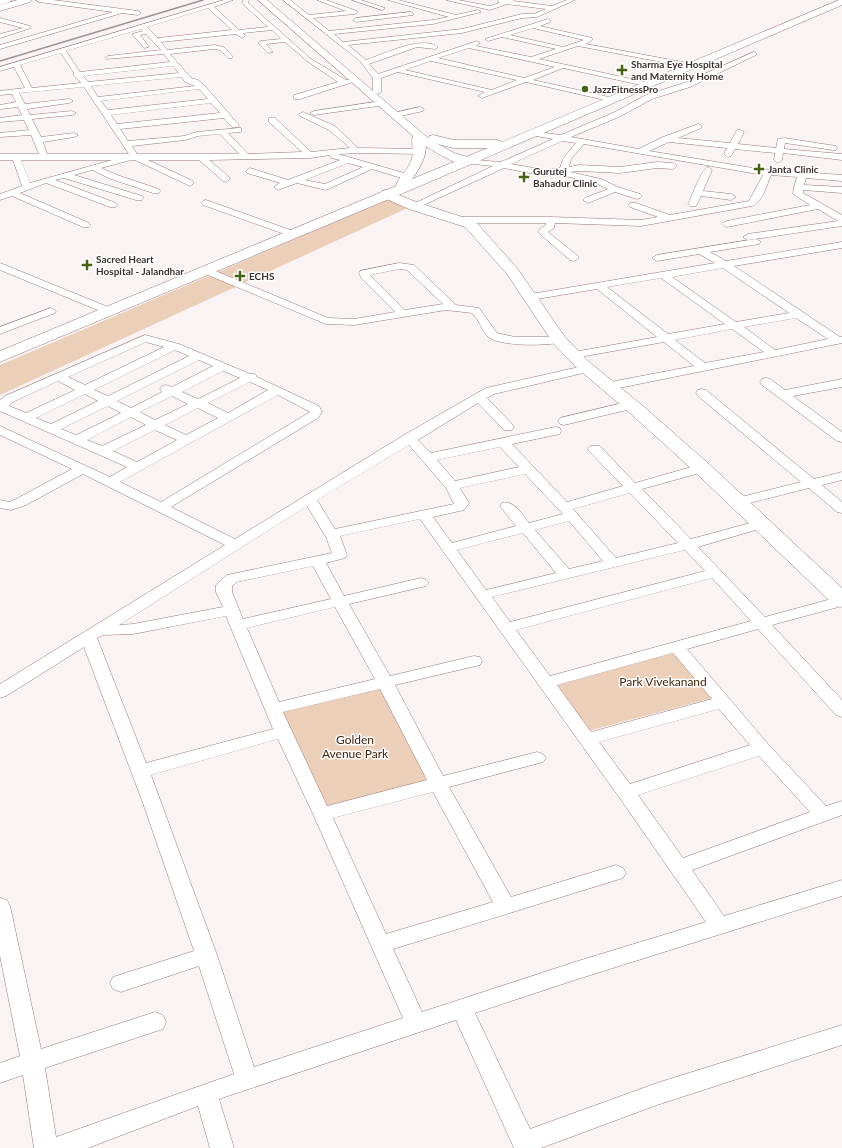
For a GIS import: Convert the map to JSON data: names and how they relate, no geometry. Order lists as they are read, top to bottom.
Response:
{
  "parks": ["Park Vivekanand", "Golden Avenue Park"],
  "places": {
    "health": [
      "Sharma Eye Hospital and Maternity Home",
      "Janta Clinic",
      "Gurutej Bahadur Clinic",
      "Sacred Heart Hospital - Jalandhar",
      "ECHS"
    ],
    "other": ["JazzFitnessPro"]
  }
}
